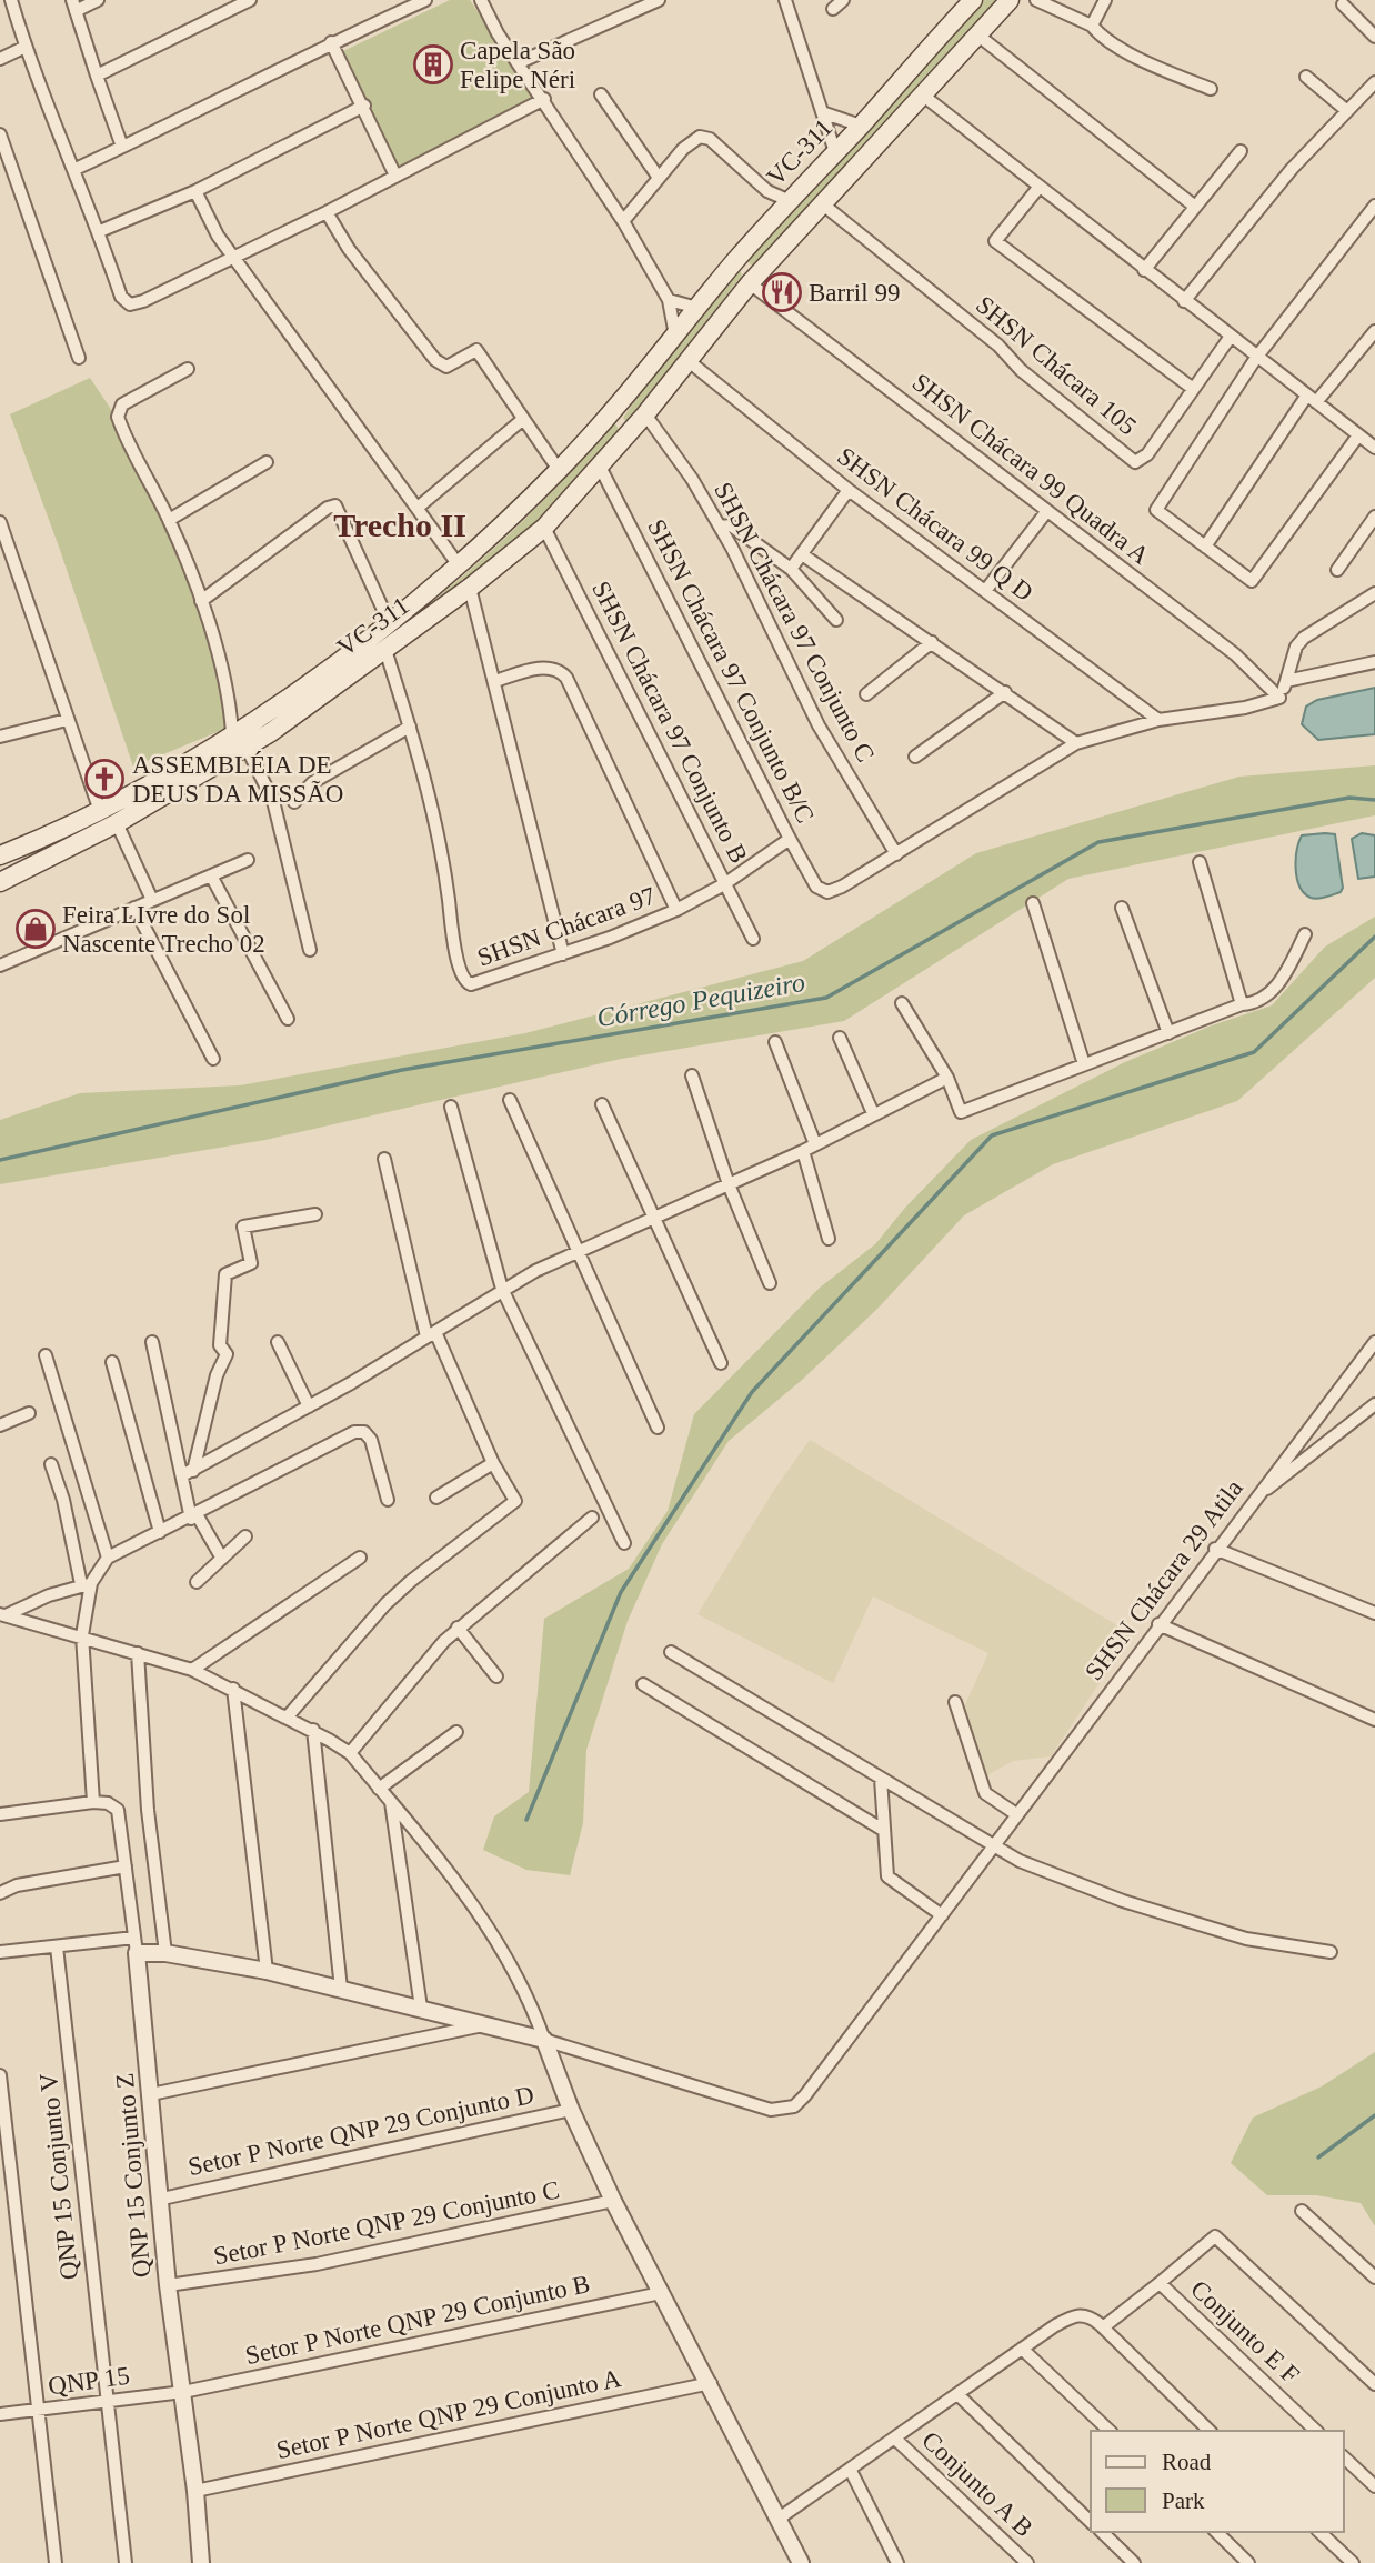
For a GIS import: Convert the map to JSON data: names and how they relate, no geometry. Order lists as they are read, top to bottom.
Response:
{
  "streets": {
    "main road": ["VC-311"],
    "street": [
      "SHSN Chácara 105",
      "SHSN Chácara 99 Quadra A",
      "SHSN Chácara 99 Q D",
      "SHSN Chácara 97 Conjunto C",
      "SHSN Chácara 97 Conjunto B/C",
      "SHSN Chácara 97 Conjunto B",
      "SHSN Chácara 97",
      "SHSN Chácara 29 Atila",
      "Setor P Norte QNP 29 Conjunto D",
      "QNP 15 Conjunto Z",
      "QNP 15 Conjunto V",
      "Setor P Norte QNP 29 Conjunto C",
      "Setor P Norte QNP 29 Conjunto B",
      "Conjunto E F",
      "QNP 15",
      "Setor P Norte QNP 29 Conjunto A",
      "Conjunto A B"
    ]
  },
  "crossings": [
    ["VC-311", "SHSN Chácara 105"],
    ["VC-311", "SHSN Chácara 99 Quadra A"],
    ["VC-311", "SHSN Chácara 99 Q D"],
    ["VC-311", "SHSN Chácara 97 Conjunto C"],
    ["VC-311", "SHSN Chácara 97 Conjunto B/C"],
    ["VC-311", "SHSN Chácara 97 Conjunto B"],
    ["VC-311", "SHSN Chácara 97"],
    ["SHSN Chácara 97 Conjunto C", "SHSN Chácara 97 Conjunto B/C"],
    ["Setor P Norte QNP 29 Conjunto D", "QNP 15 Conjunto Z"],
    ["QNP 15 Conjunto Z", "Setor P Norte QNP 29 Conjunto C"],
    ["QNP 15 Conjunto Z", "Setor P Norte QNP 29 Conjunto B"],
    ["QNP 15 Conjunto Z", "QNP 15"],
    ["QNP 15 Conjunto Z", "Setor P Norte QNP 29 Conjunto A"],
    ["QNP 15 Conjunto V", "QNP 15"],
    ["Setor P Norte QNP 29 Conjunto B", "QNP 15"]
  ],
  "districts": ["Trecho II"],
  "water": ["Córrego Pequizeiro"],
  "places": {
    "building": ["Capela São Felipe Néri"],
    "restaurant": ["Barril 99"],
    "church": ["ASSEMBLÉIA DE DEUS DA MISSÃO"],
    "shop": ["Feira LIvre do Sol Nascente Trecho 02"]
  },
  "legend": ["Road", "Park"]
}
